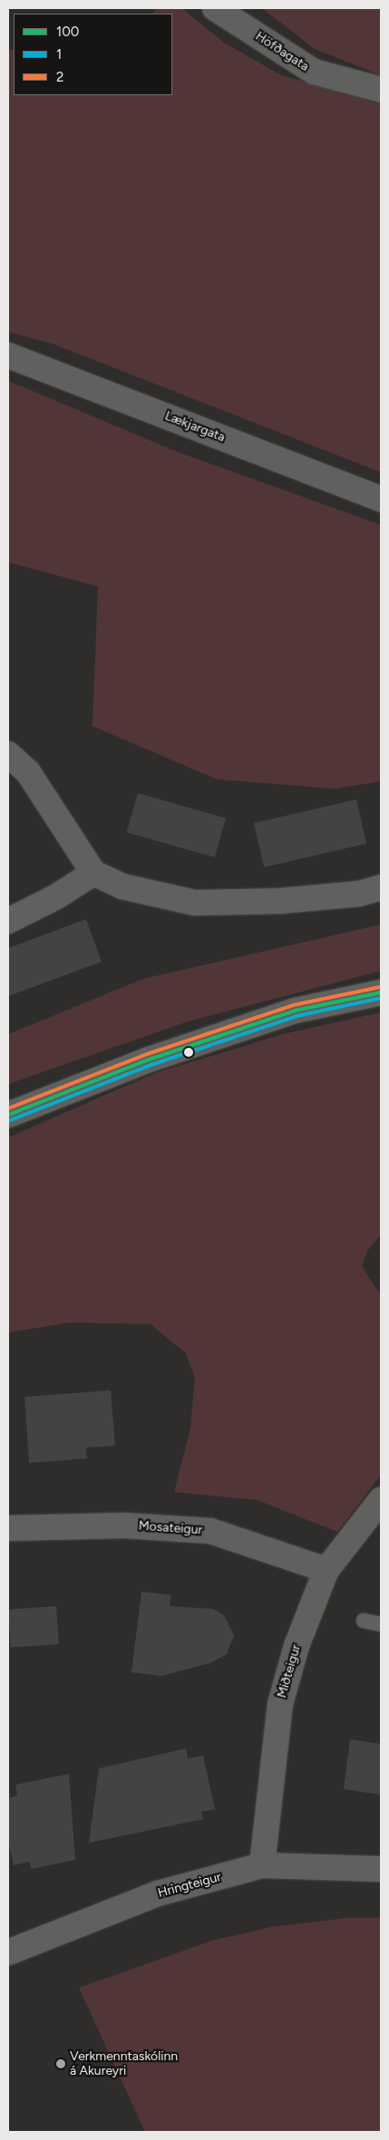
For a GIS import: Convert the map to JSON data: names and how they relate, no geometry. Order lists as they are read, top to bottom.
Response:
{
  "streets": {
    "street": [
      "Höfðagata",
      "Lækjargata",
      "Mosateigur",
      "Miðteigur",
      "Hringteigur"
    ]
  },
  "crossings": [
    ["Mosateigur", "Miðteigur"],
    ["Miðteigur", "Hringteigur"]
  ],
  "places": ["Verkmenntaskólinn á Akureyri"],
  "lines": ["transit line 2", "transit line 100", "transit line 1"],
  "legend": ["100", "1", "2"]
}
